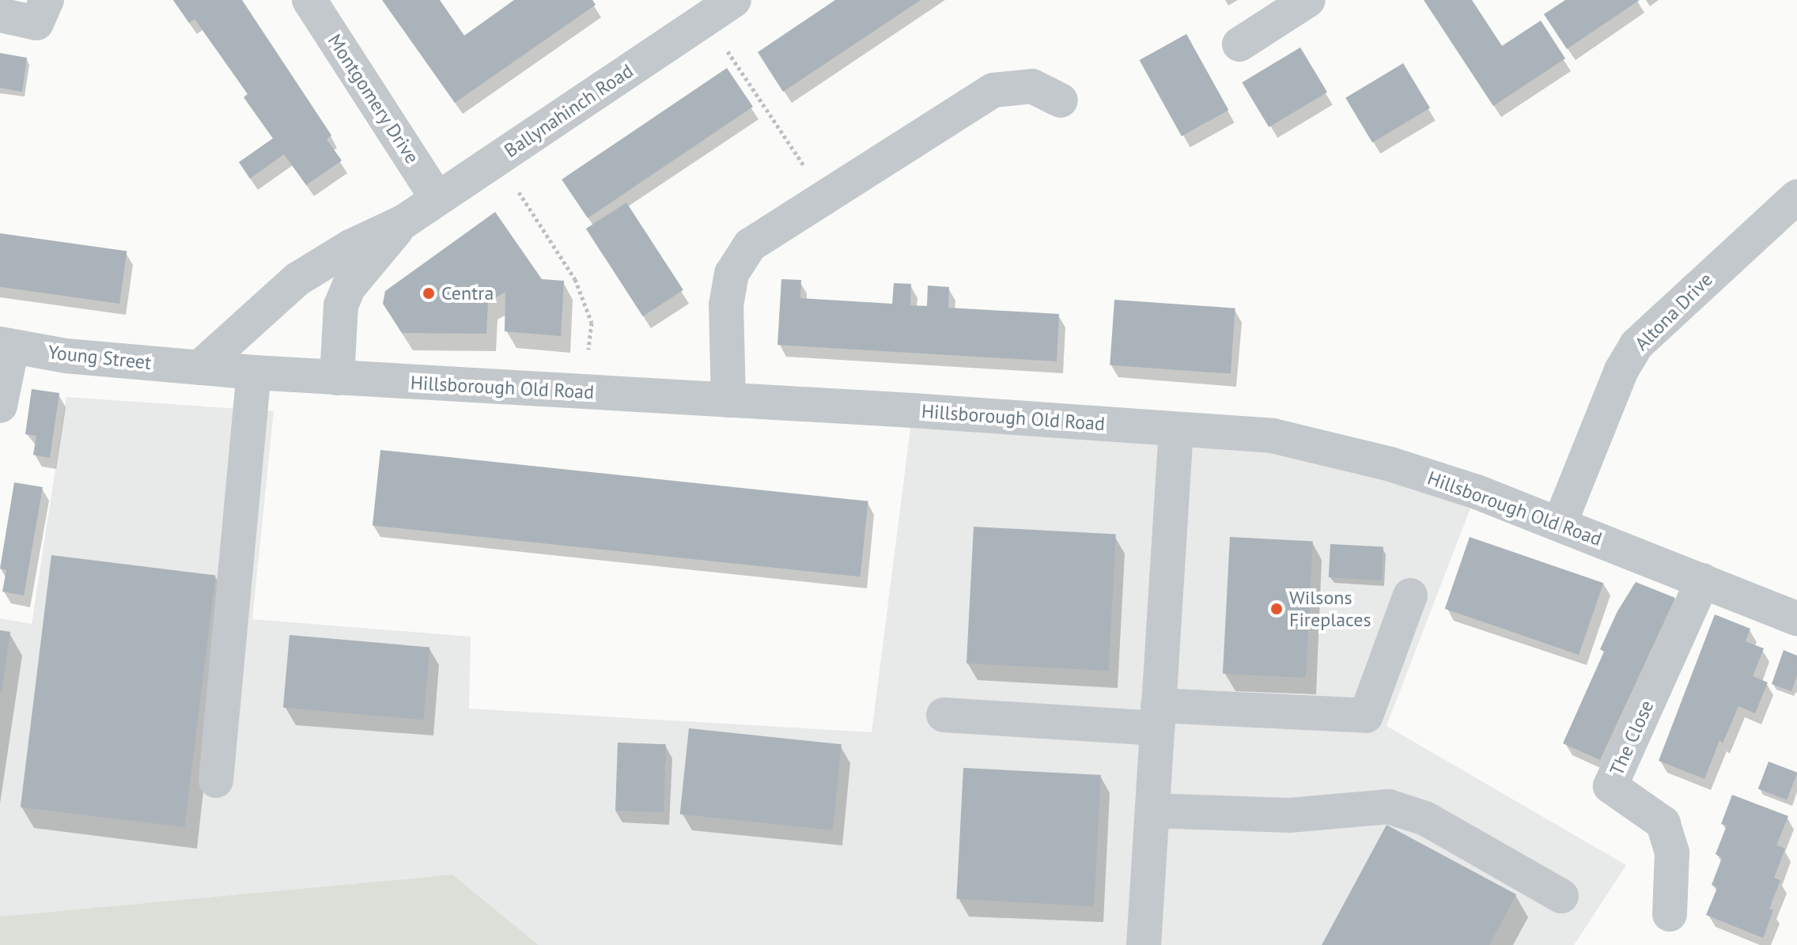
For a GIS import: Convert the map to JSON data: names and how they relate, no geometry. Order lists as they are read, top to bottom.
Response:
{
  "streets": {
    "street": [
      "Montgomery Drive",
      "Ballynahinch Road",
      "Altona Drive",
      "Young Street",
      "Hillsborough Old Road",
      "The Close"
    ]
  },
  "crossings": [
    ["Montgomery Drive", "Ballynahinch Road"],
    ["Ballynahinch Road", "Young Street"],
    ["Ballynahinch Road", "Hillsborough Old Road"],
    ["Altona Drive", "Hillsborough Old Road"],
    ["Young Street", "Hillsborough Old Road"],
    ["Hillsborough Old Road", "The Close"]
  ],
  "places": ["Centra", "Wilsons Fireplaces"]
}
